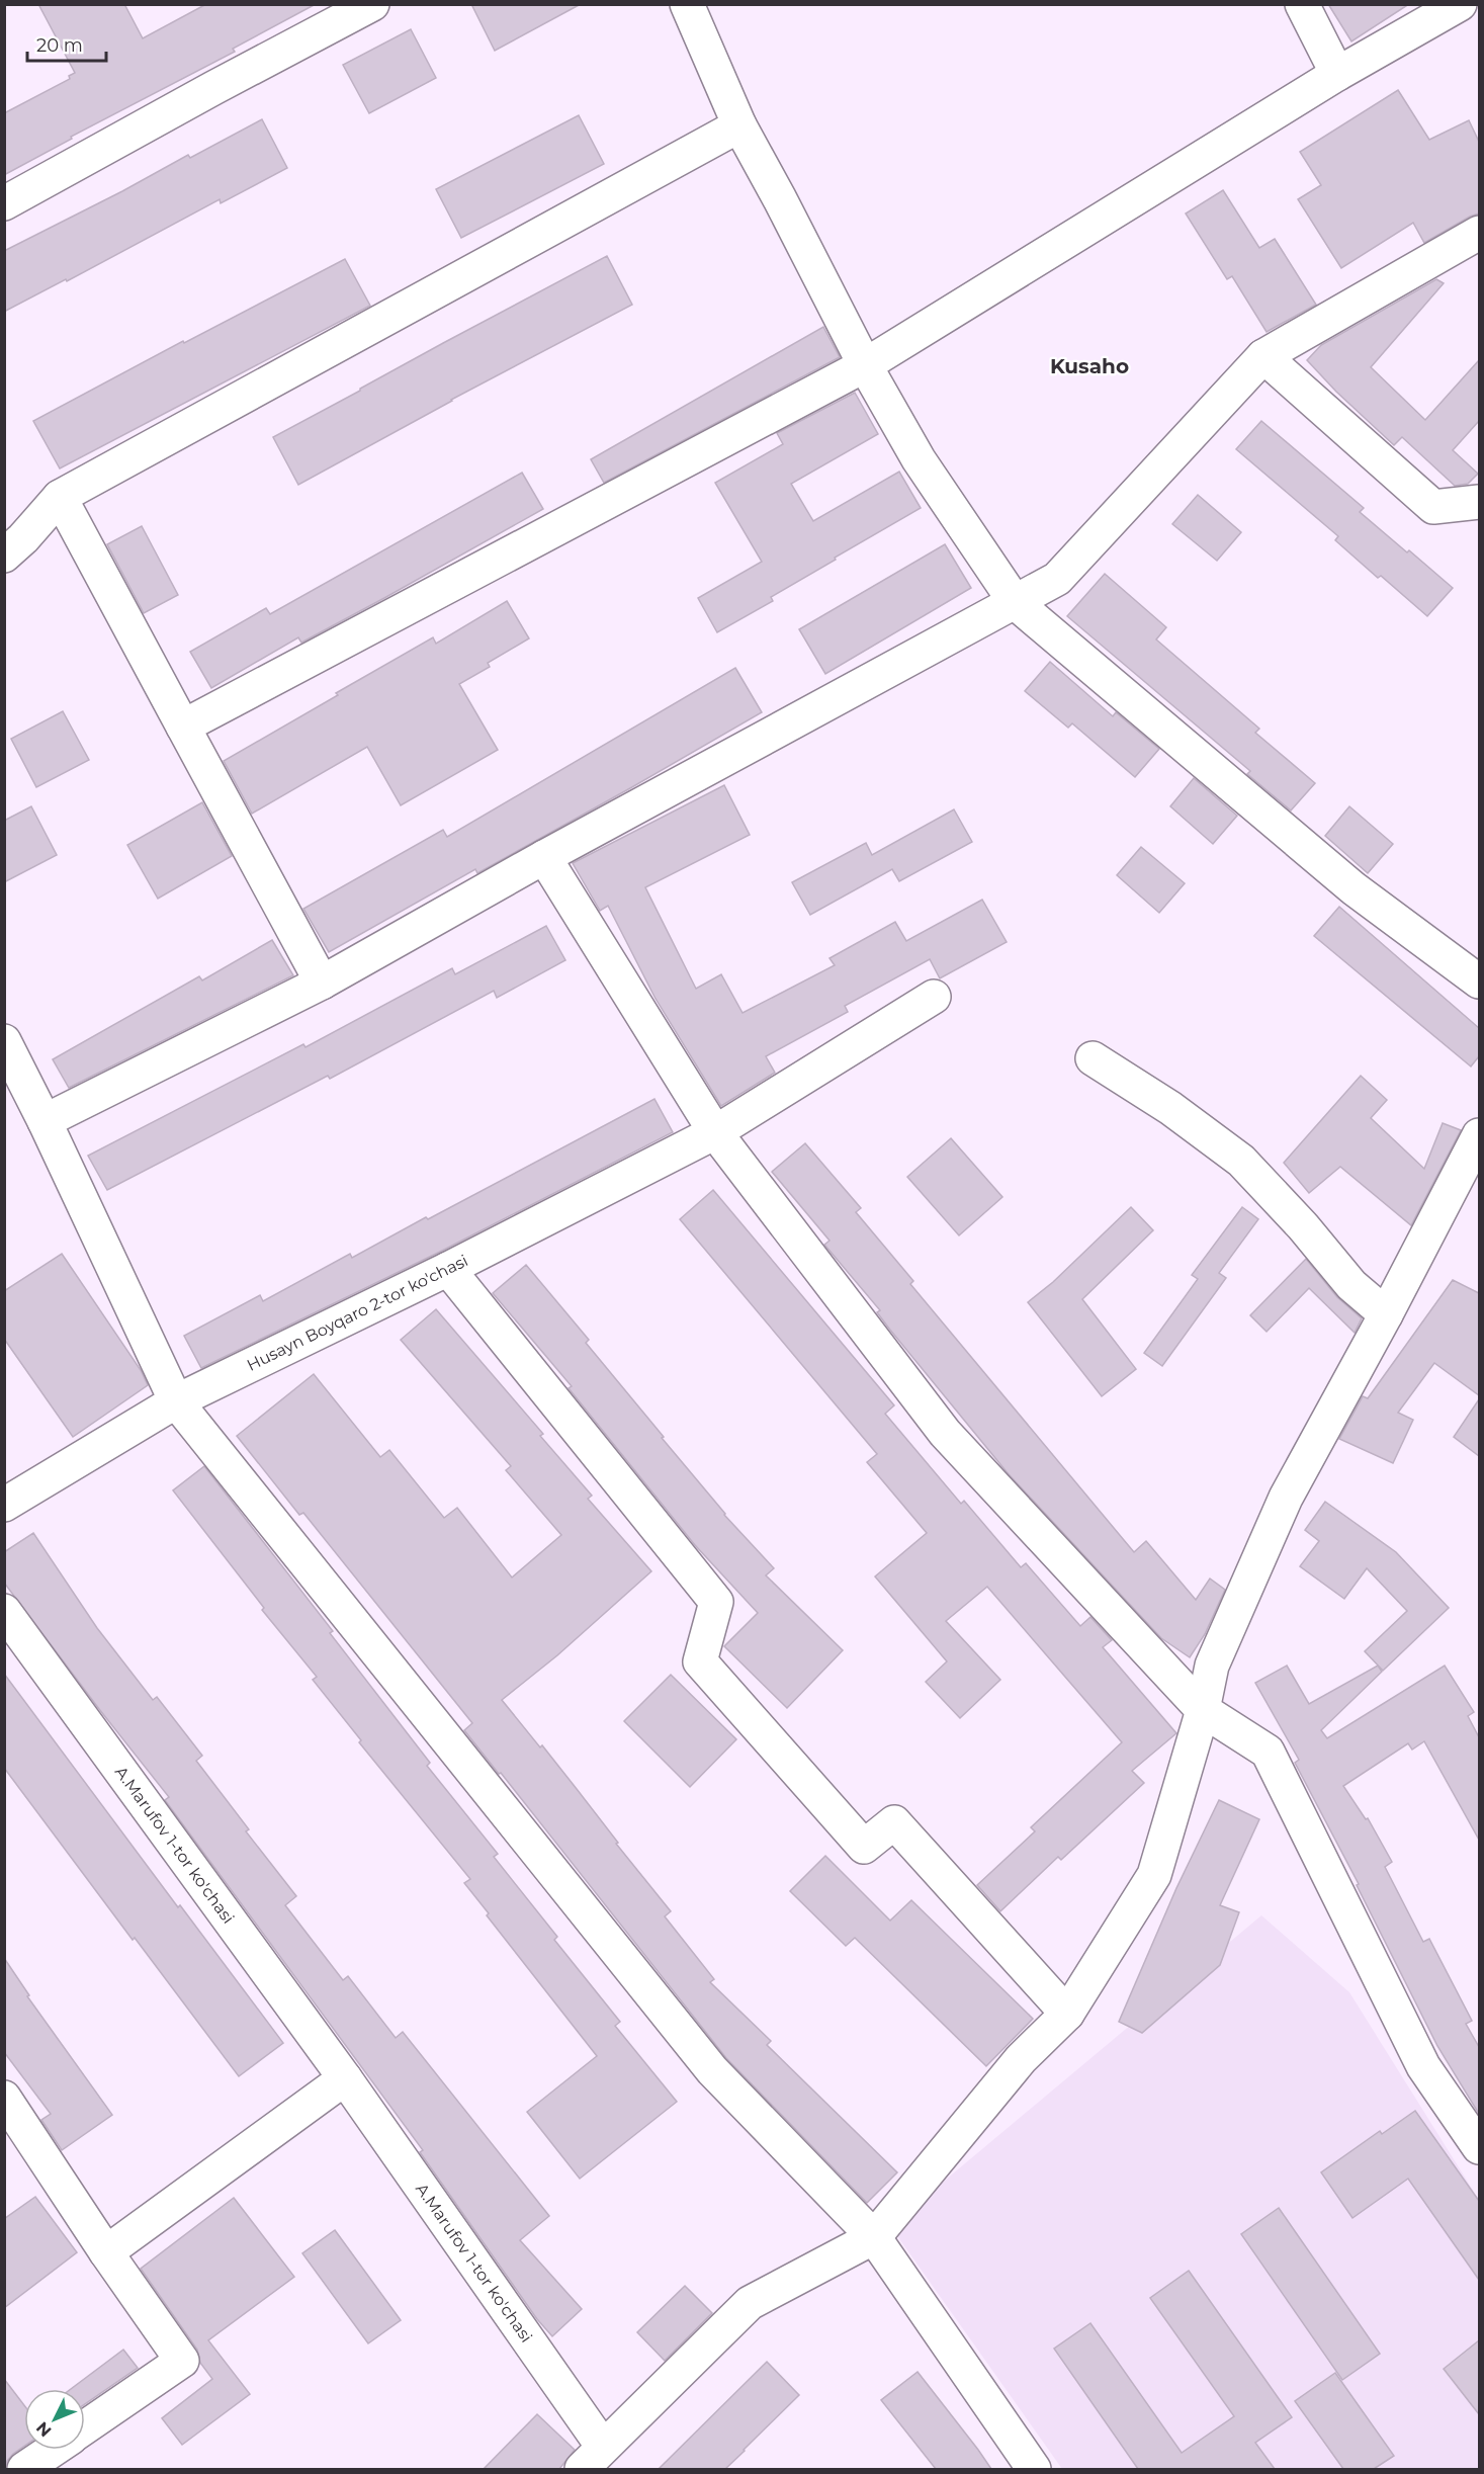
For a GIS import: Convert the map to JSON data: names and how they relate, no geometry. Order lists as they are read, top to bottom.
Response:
{
  "streets": {
    "street": ["Husayn Boyqaro 2-tor ko'chasi", "A.Marufov 1-tor ko'chasi"]
  },
  "districts": ["Kusaho"],
  "scale_bar": "20 m",
  "north": "bottom left"
}
